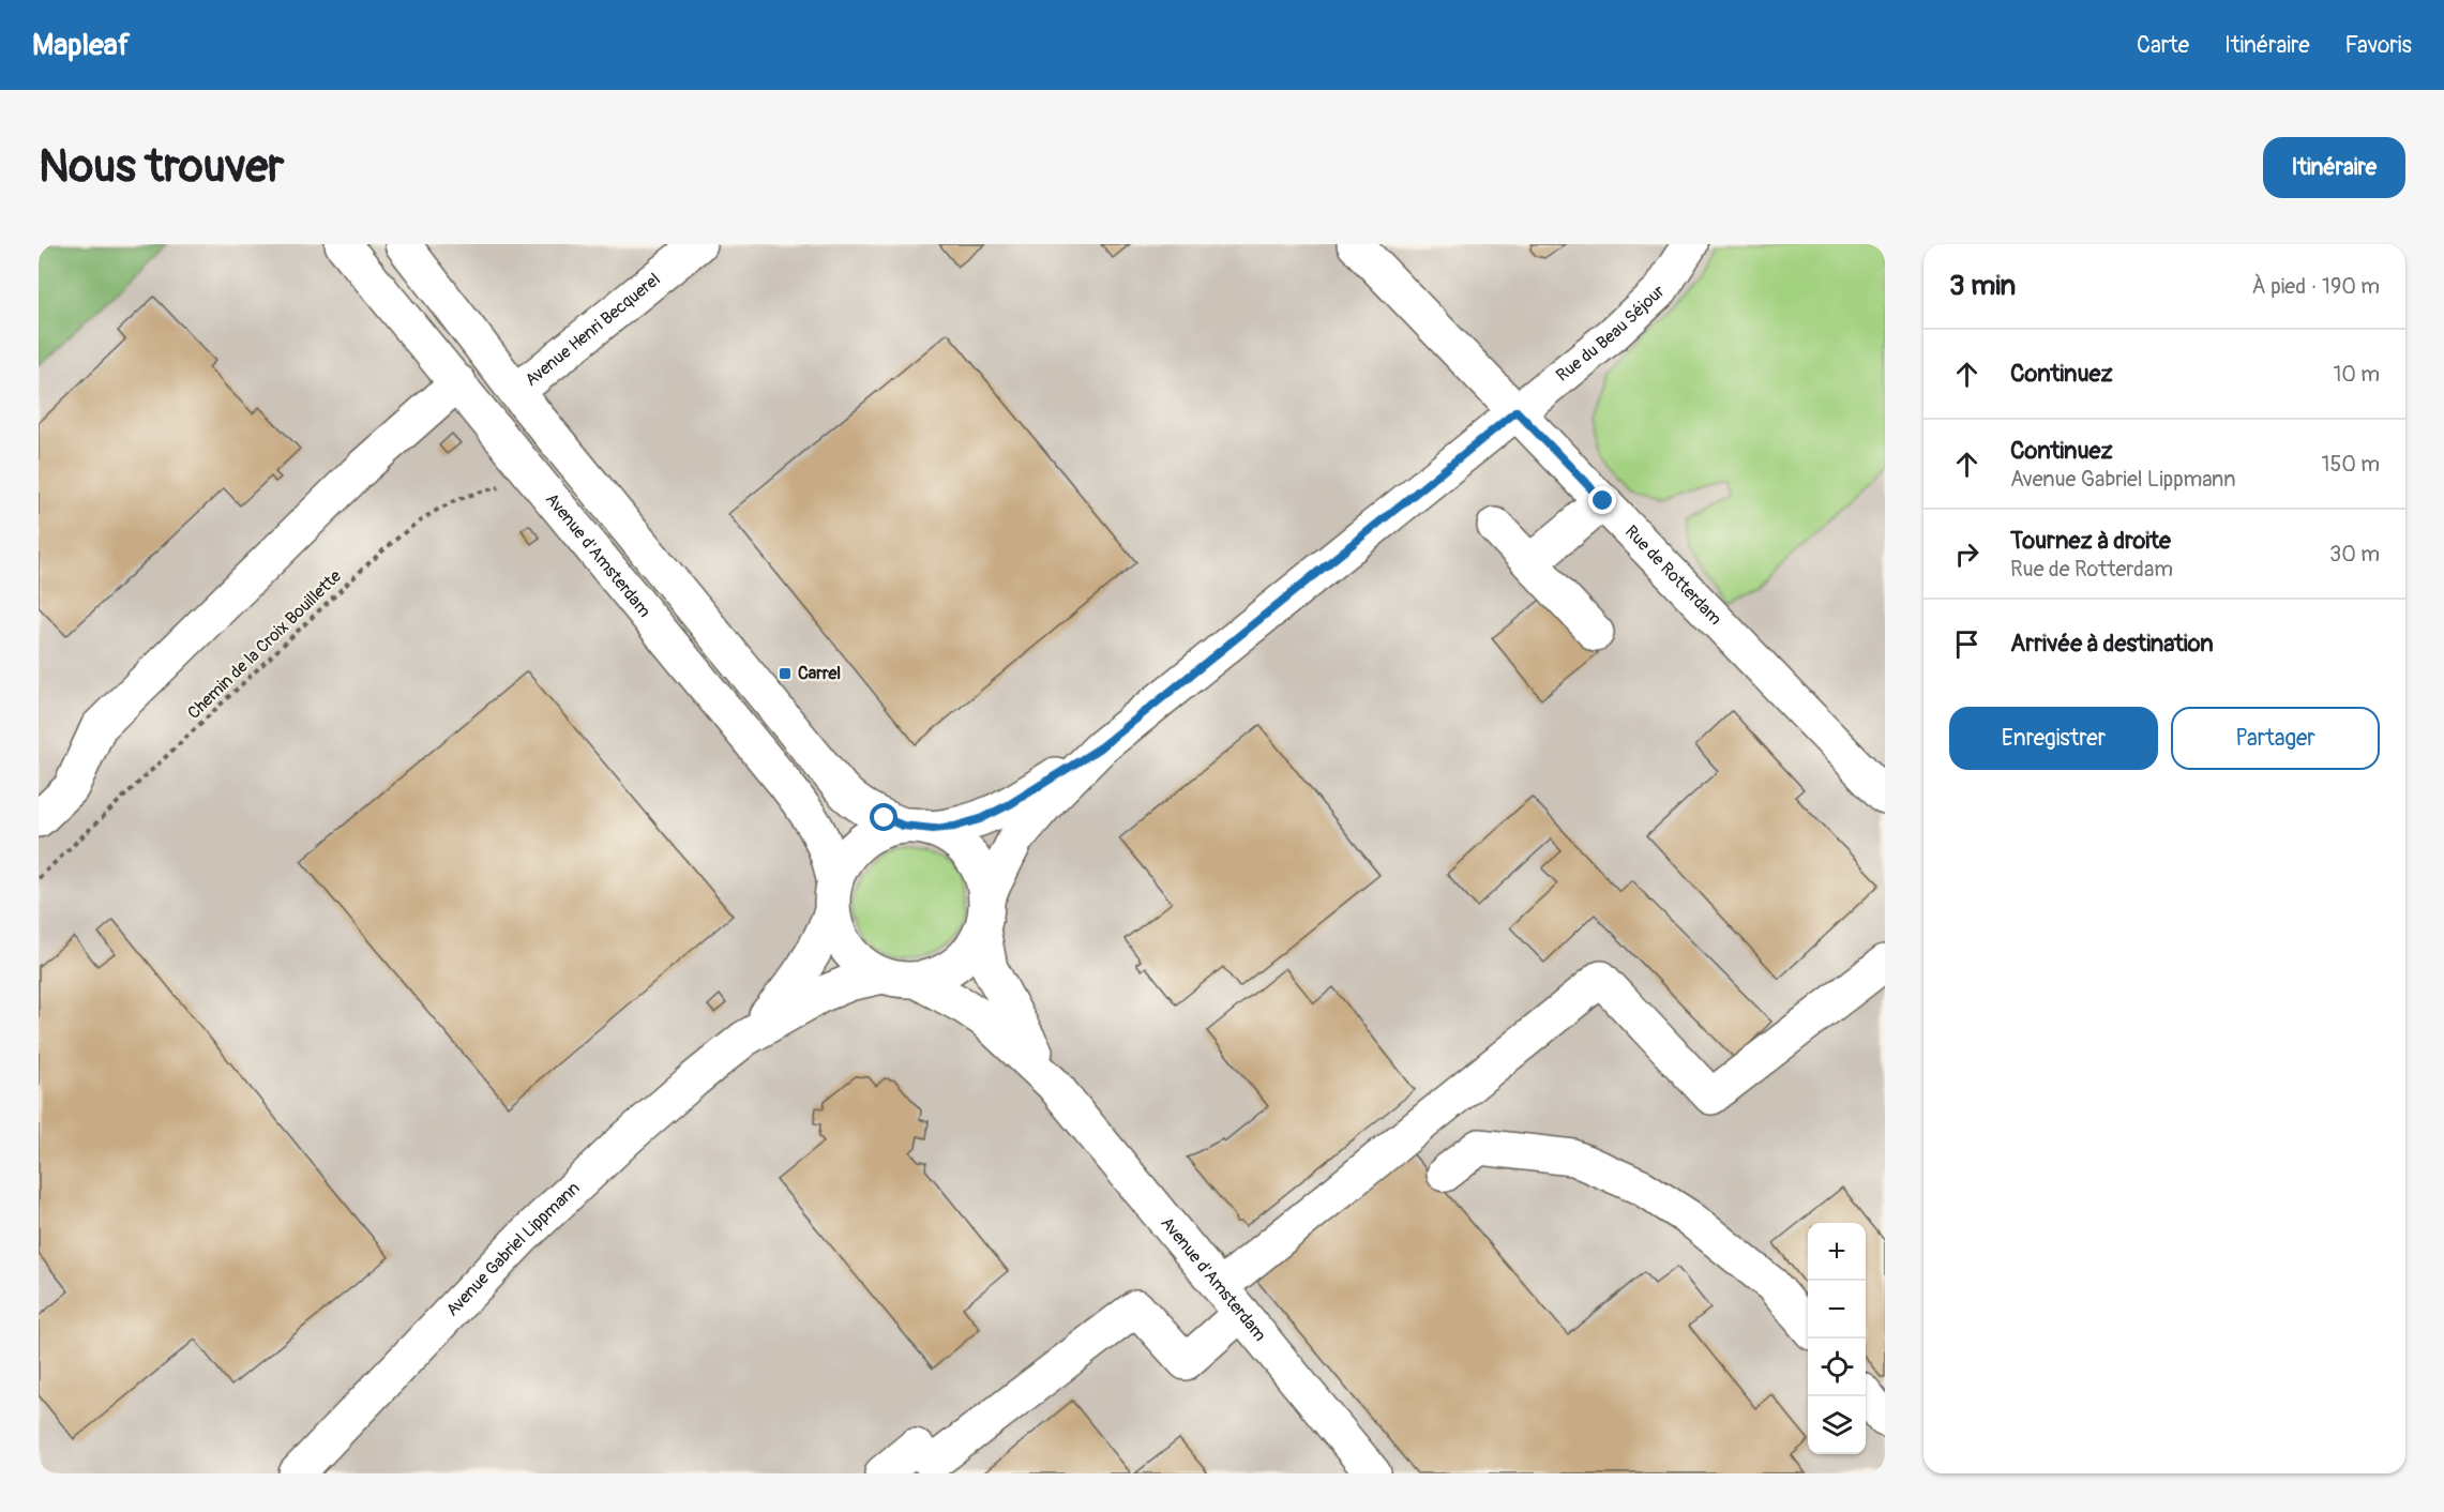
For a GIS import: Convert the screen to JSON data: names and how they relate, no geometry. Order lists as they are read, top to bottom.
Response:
{
  "streets": {
    "street": [
      "Avenue Henri Becquerel",
      "Rue du Beau Séjour",
      "Avenue d'Amsterdam",
      "Rue de Rotterdam",
      "Avenue Gabriel Lippmann"
    ],
    "path": ["Chemin de la Croix Bouillette"]
  },
  "crossings": [
    ["Rue du Beau Séjour", "Rue de Rotterdam"],
    ["Avenue d'Amsterdam", "Chemin de la Croix Bouillette"],
    ["Avenue d'Amsterdam", "Avenue Gabriel Lippmann"]
  ],
  "places": {
    "transit": ["Carrel"]
  },
  "page": {
    "header": "Mapleaf",
    "nav": ["Carte", "Itinéraire", "Favoris"],
    "buttons": [
      "Itinéraire",
      ["Enregistrer", "Partager"]
    ],
    "title": "Nous trouver",
    "heading": ["3 min", "À pied · 190 m"],
    "list": [
      ["Continuez", "10 m"],
      ["Continuez", "Avenue Gabriel Lippmann", "150 m"],
      ["Tournez à droite", "Rue de Rotterdam", "30 m"],
      "Arrivée à destination"
    ],
    "map_buttons": ["+", "−"]
  }
}
